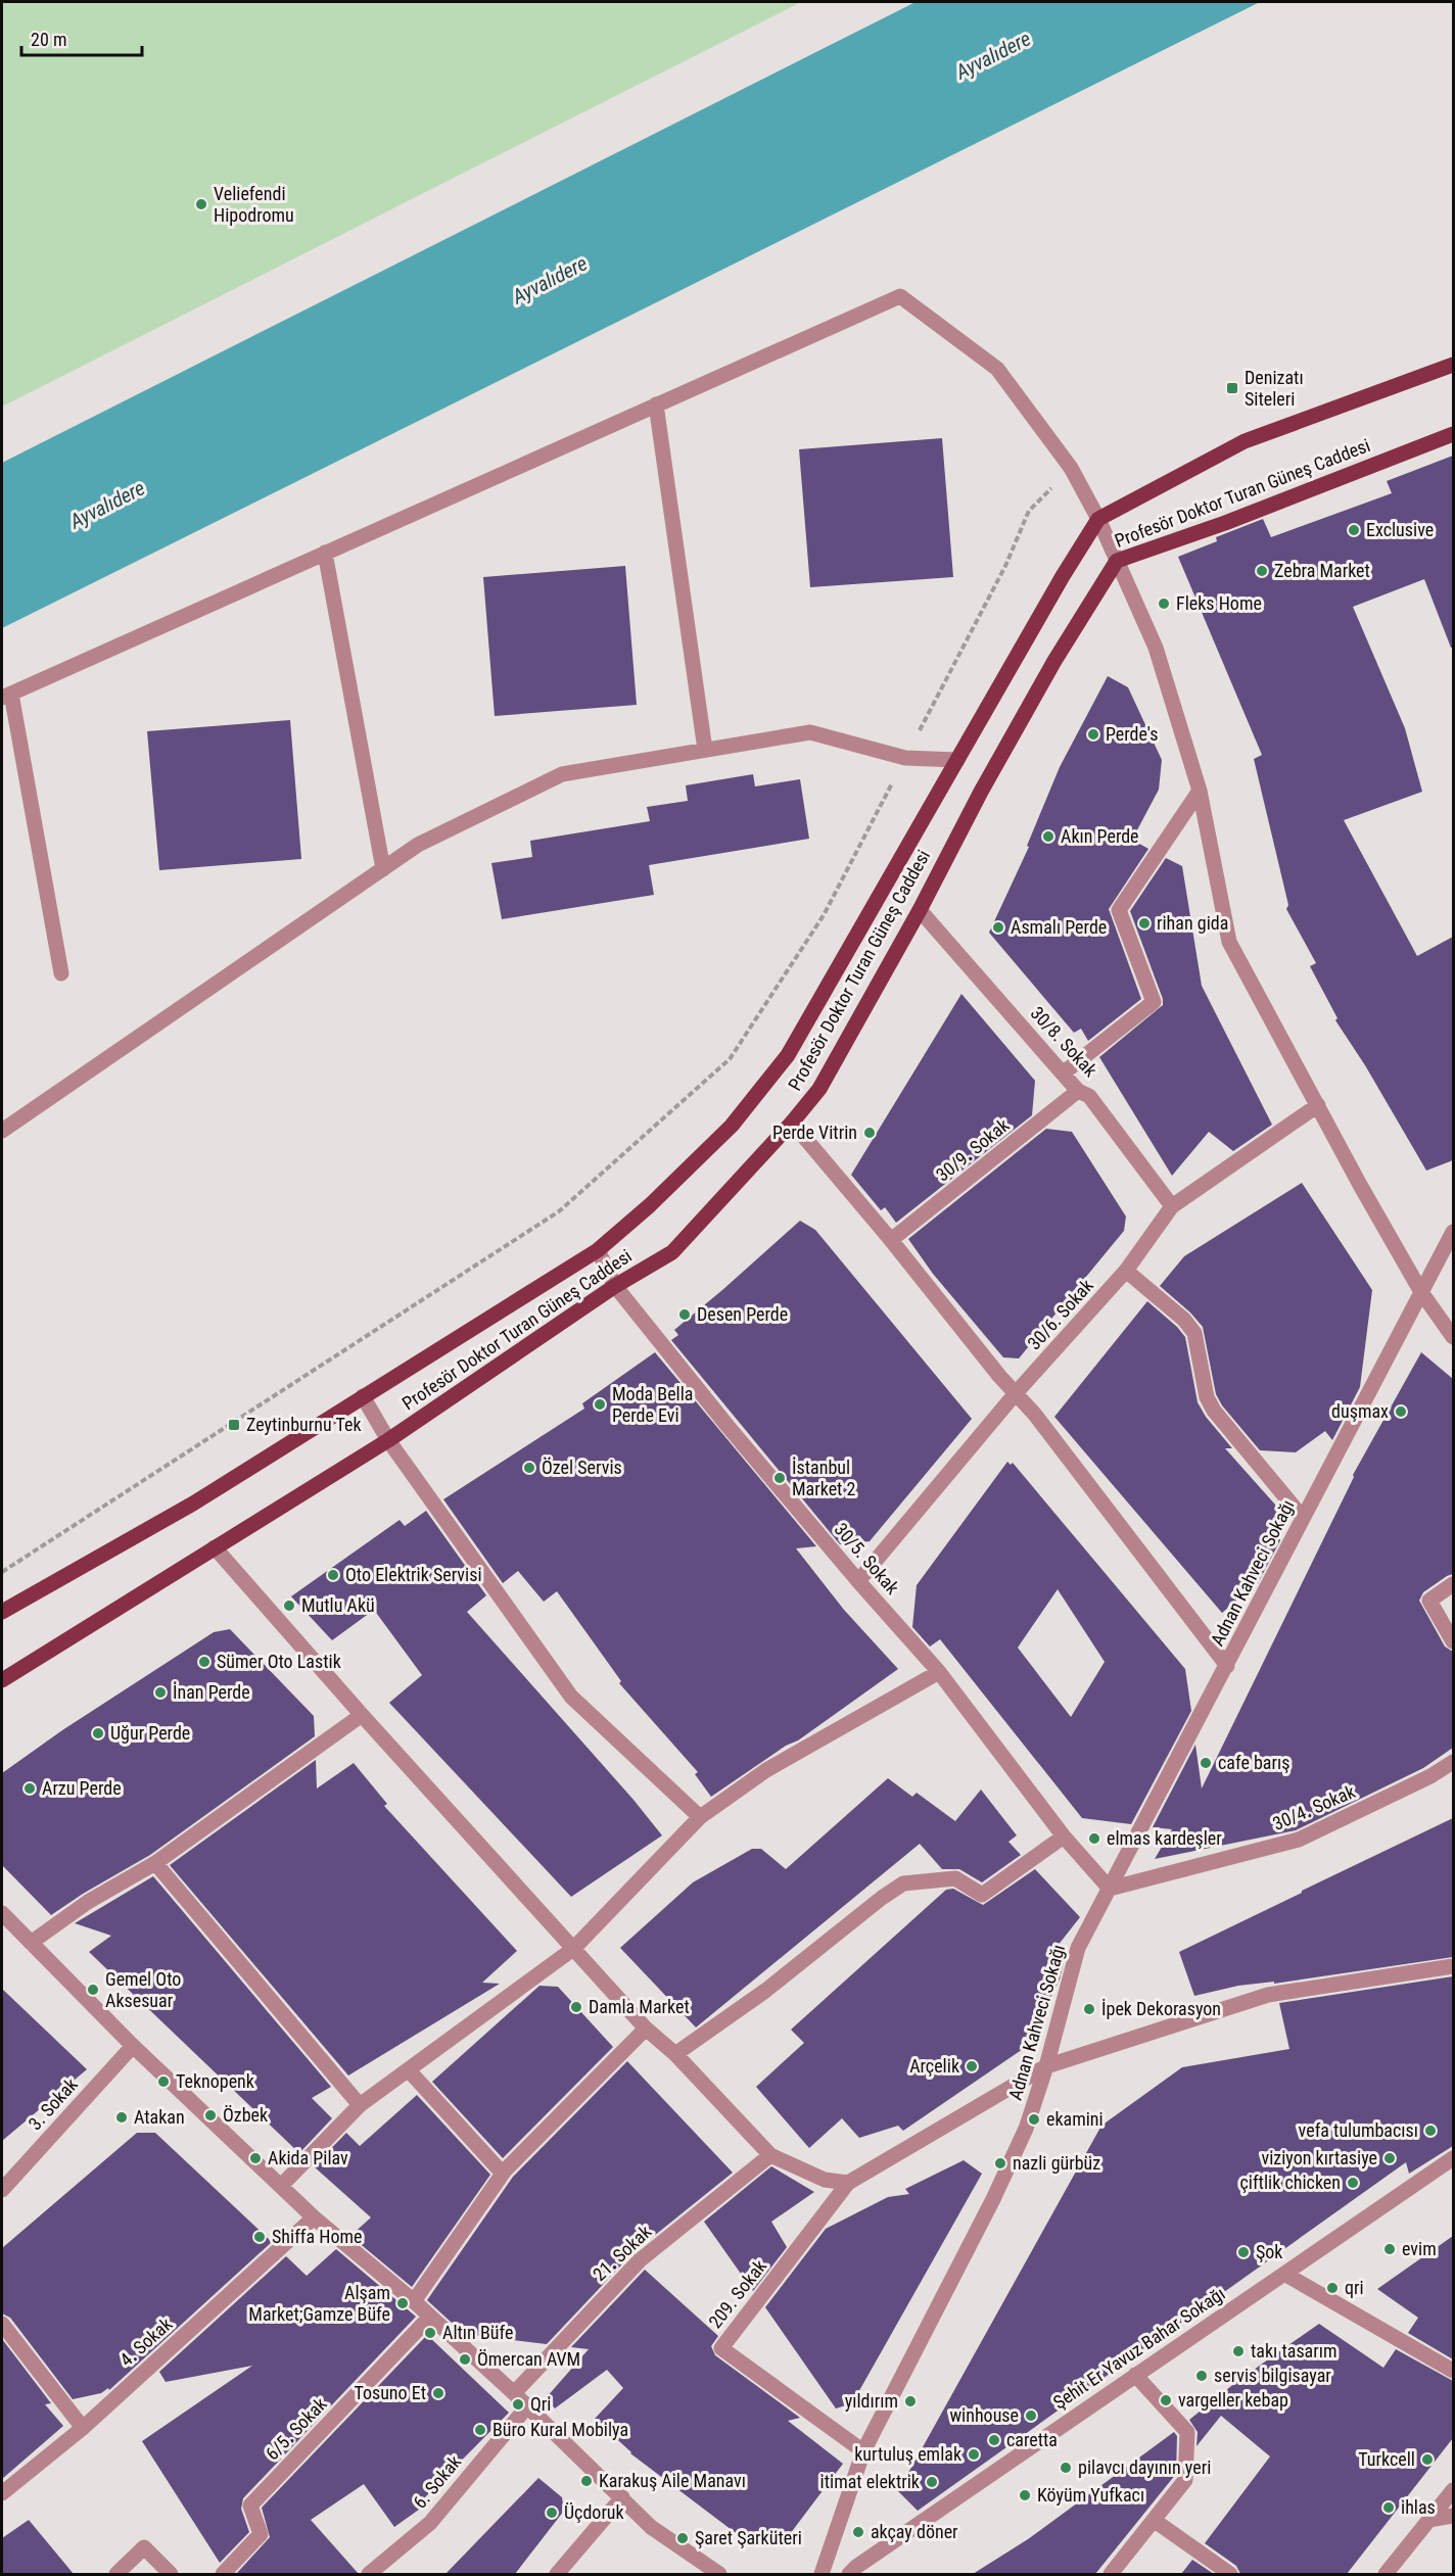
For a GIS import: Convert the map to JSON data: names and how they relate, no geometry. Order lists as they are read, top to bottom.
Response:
{
  "streets": {
    "main road": ["Profesör Doktor Turan Güneş Caddesi"],
    "street": [
      "30/8. Sokak",
      "30/9. Sokak",
      "30/6. Sokak",
      "30/5. Sokak",
      "Adnan Kahveci Sokağı",
      "30/4. Sokak",
      "3. Sokak",
      "21. Sokak",
      "209. Sokak",
      "4. Sokak",
      "Şehit Er Yavuz Bahar Sokağı",
      "6/5. Sokak",
      "6. Sokak"
    ]
  },
  "crossings": [
    ["Profesör Doktor Turan Güneş Caddesi", "30/8. Sokak"],
    ["Profesör Doktor Turan Güneş Caddesi", "30/5. Sokak"],
    ["30/8. Sokak", "30/9. Sokak"],
    ["30/8. Sokak", "30/6. Sokak"],
    ["30/6. Sokak", "30/5. Sokak"],
    ["30/5. Sokak", "Adnan Kahveci Sokağı"],
    ["30/5. Sokak", "30/4. Sokak"],
    ["Adnan Kahveci Sokağı", "30/4. Sokak"],
    ["Adnan Kahveci Sokağı", "209. Sokak"]
  ],
  "water": ["Ayvalıdere"],
  "places": {
    "other": [
      "Veliefendi Hipodromu",
      "Exclusive",
      "Zebra Market",
      "Fleks Home",
      "Perde's",
      "Akın Perde",
      "rihan gida",
      "Asmalı Perde",
      "Perde Vitrin",
      "Desen Perde",
      "Moda Bella Perde Evi",
      "duşmax",
      "Özel Servis",
      "İstanbul Market 2",
      "Oto Elektrik Servisi",
      "Mutlu Akü",
      "Sümer Oto Lastik",
      "İnan Perde",
      "Uğur Perde",
      "cafe barış",
      "Arzu Perde",
      "elmas kardeşler",
      "Gemel Oto Aksesuar",
      "Damla Market",
      "İpek Dekorasyon",
      "Arçelik",
      "Teknopenk",
      "Özbek",
      "Atakan",
      "ekamini",
      "vefa tulumbacısı",
      "Akida Pilav",
      "viziyon kırtasiye",
      "nazli gürbüz",
      "çiftlik chicken",
      "Shiffa Home",
      "evim",
      "Şok",
      "qri",
      "Alşam Market;Gamze Büfe",
      "Altın Büfe",
      "takı tasarım",
      "Ömercan AVM",
      "servis bilgisayar",
      "Tosuno Et",
      "vargeller kebap",
      "yıldırım",
      "Qri",
      "winhouse",
      "Büro Kural Mobilya",
      "caretta",
      "kurtuluş emlak",
      "Turkcell",
      "pilavcı dayının yeri",
      "Karakuş Aile Manavı",
      "itimat elektrik",
      "Köyüm Yufkacı",
      "ihlas",
      "Üçdoruk",
      "akçay döner",
      "Şaret Şarküteri"
    ],
    "transit": ["Denizatı Siteleri", "Zeytinburnu Tek"]
  },
  "scale_bar": "20 m"
}
